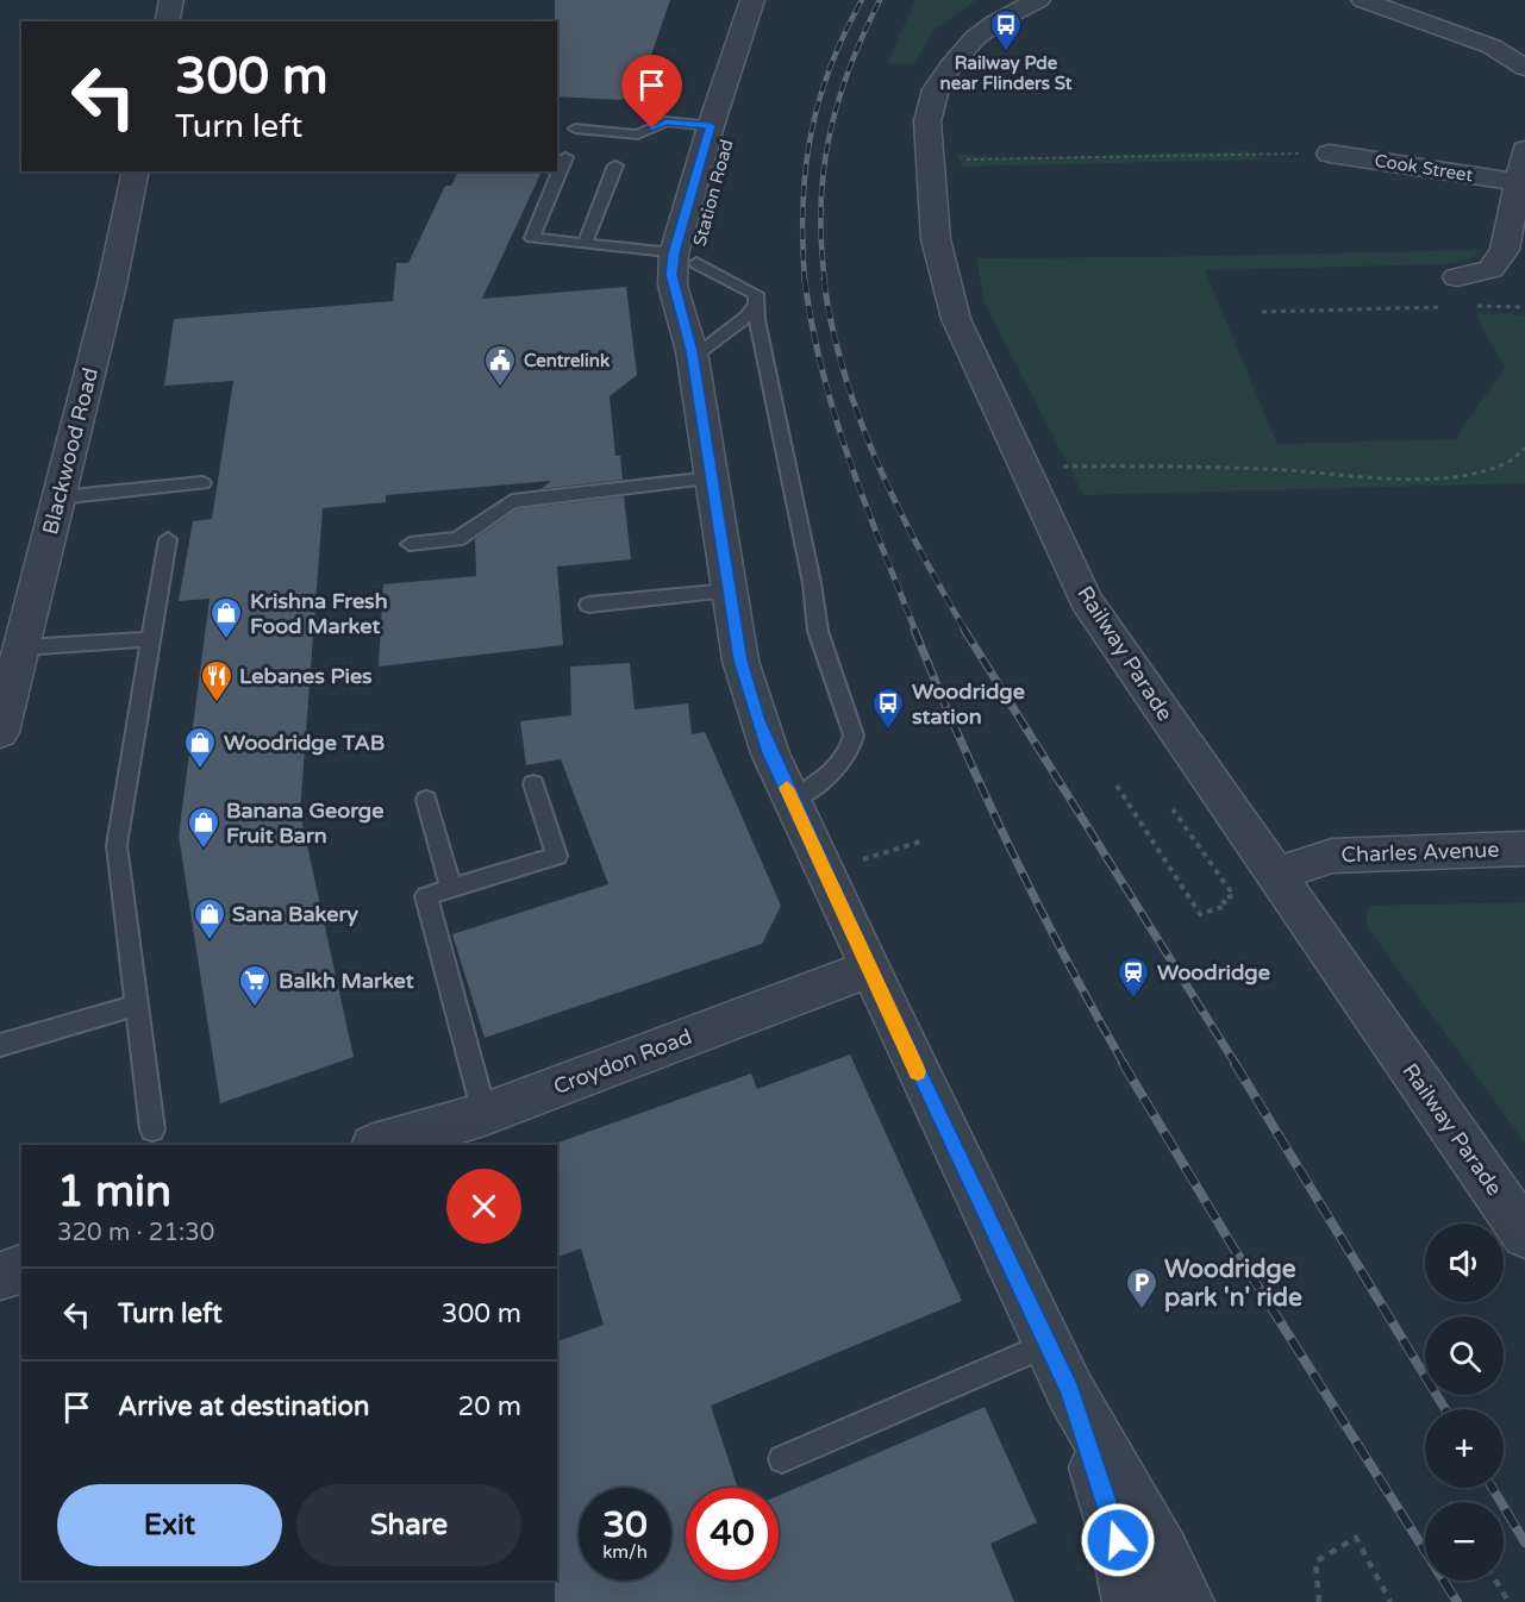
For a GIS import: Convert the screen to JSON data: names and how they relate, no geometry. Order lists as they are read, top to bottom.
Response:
{
  "streets": {
    "street": [
      "Cook Street",
      "Station Road",
      "Blackwood Road",
      "Railway Parade",
      "Charles Avenue",
      "Croydon Road"
    ]
  },
  "crossings": [
    ["Station Road", "Croydon Road"],
    ["Railway Parade", "Charles Avenue"]
  ],
  "places": {
    "bus stop": ["Railway Pde near Flinders St", "Woodridge station"],
    "public building": ["Centrelink"],
    "shop": [
      "Krishna Fresh Food Market",
      "Woodridge TAB",
      "Banana George Fruit Barn",
      "Sana Bakery"
    ],
    "restaurant": ["Lebanes Pies"],
    "station": ["Woodridge"],
    "supermarket": ["Balkh Market"],
    "parking": ["Woodridge park 'n' ride"]
  },
  "page": {
    "turn": ["300 m", "Turn left"],
    "heading": ["1 min", "320 m · 21:30"],
    "map_buttons": ["+", "−"],
    "list": [
      {
        "name": "Turn left",
        "value": "300 m"
      },
      {
        "name": "Arrive at destination",
        "value": "20 m"
      }
    ],
    "buttons": ["Exit", "Share"],
    "speed": "30 km/h",
    "limit": "40"
  }
}
